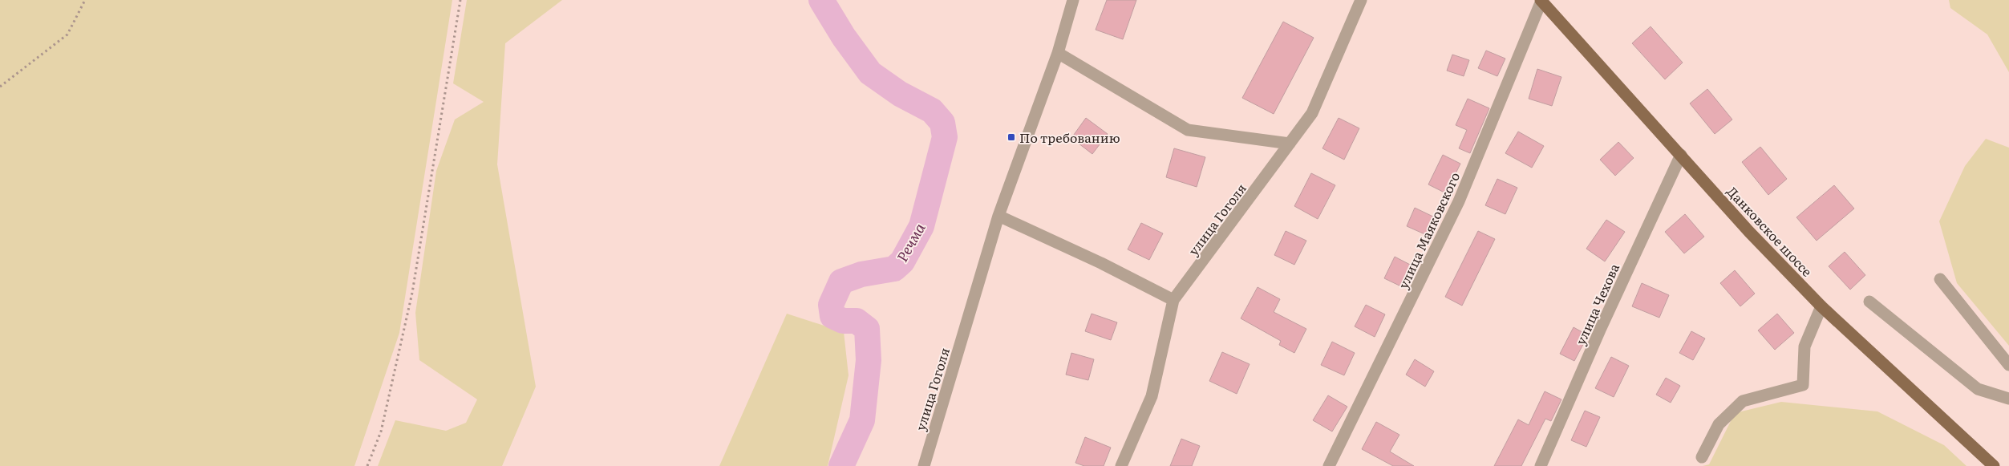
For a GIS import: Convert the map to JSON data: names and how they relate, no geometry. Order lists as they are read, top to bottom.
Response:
{
  "streets": {
    "main road": ["Данковское шоссе"],
    "street": ["улица Гоголя", "улица Маяковского", "улица Чехова"]
  },
  "crossings": [
    ["улица Маяковского", "Данковское шоссе"],
    ["Данковское шоссе", "улица Чехова"]
  ],
  "water": ["Речма"],
  "places": {
    "transit": ["По требованию"]
  }
}
